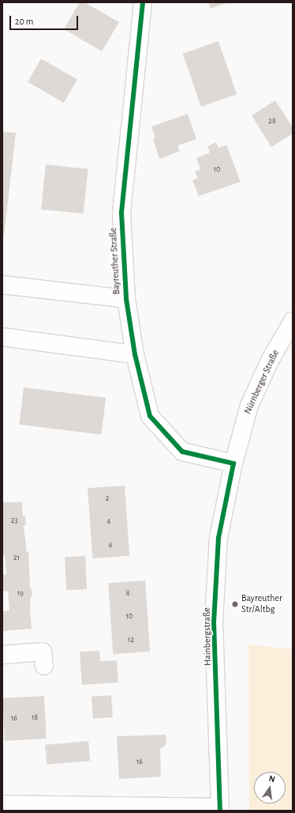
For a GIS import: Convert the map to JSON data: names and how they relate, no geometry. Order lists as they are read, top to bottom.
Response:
{
  "streets": {
    "street": ["Bayreuther Straße", "Nürnberger Straße", "Hainbergstraße"]
  },
  "crossings": [
    ["Bayreuther Straße", "Nürnberger Straße"],
    ["Bayreuther Straße", "Hainbergstraße"],
    ["Nürnberger Straße", "Hainbergstraße"]
  ],
  "places": ["Bayreuther Str/Altbg"],
  "house_numbers": [
    "28",
    "10",
    "2",
    "23",
    "4",
    "6",
    "21",
    "19",
    "8",
    "10",
    "12",
    "18",
    "16",
    "16"
  ],
  "scale_bar": "20 m",
  "north": "top"
}
